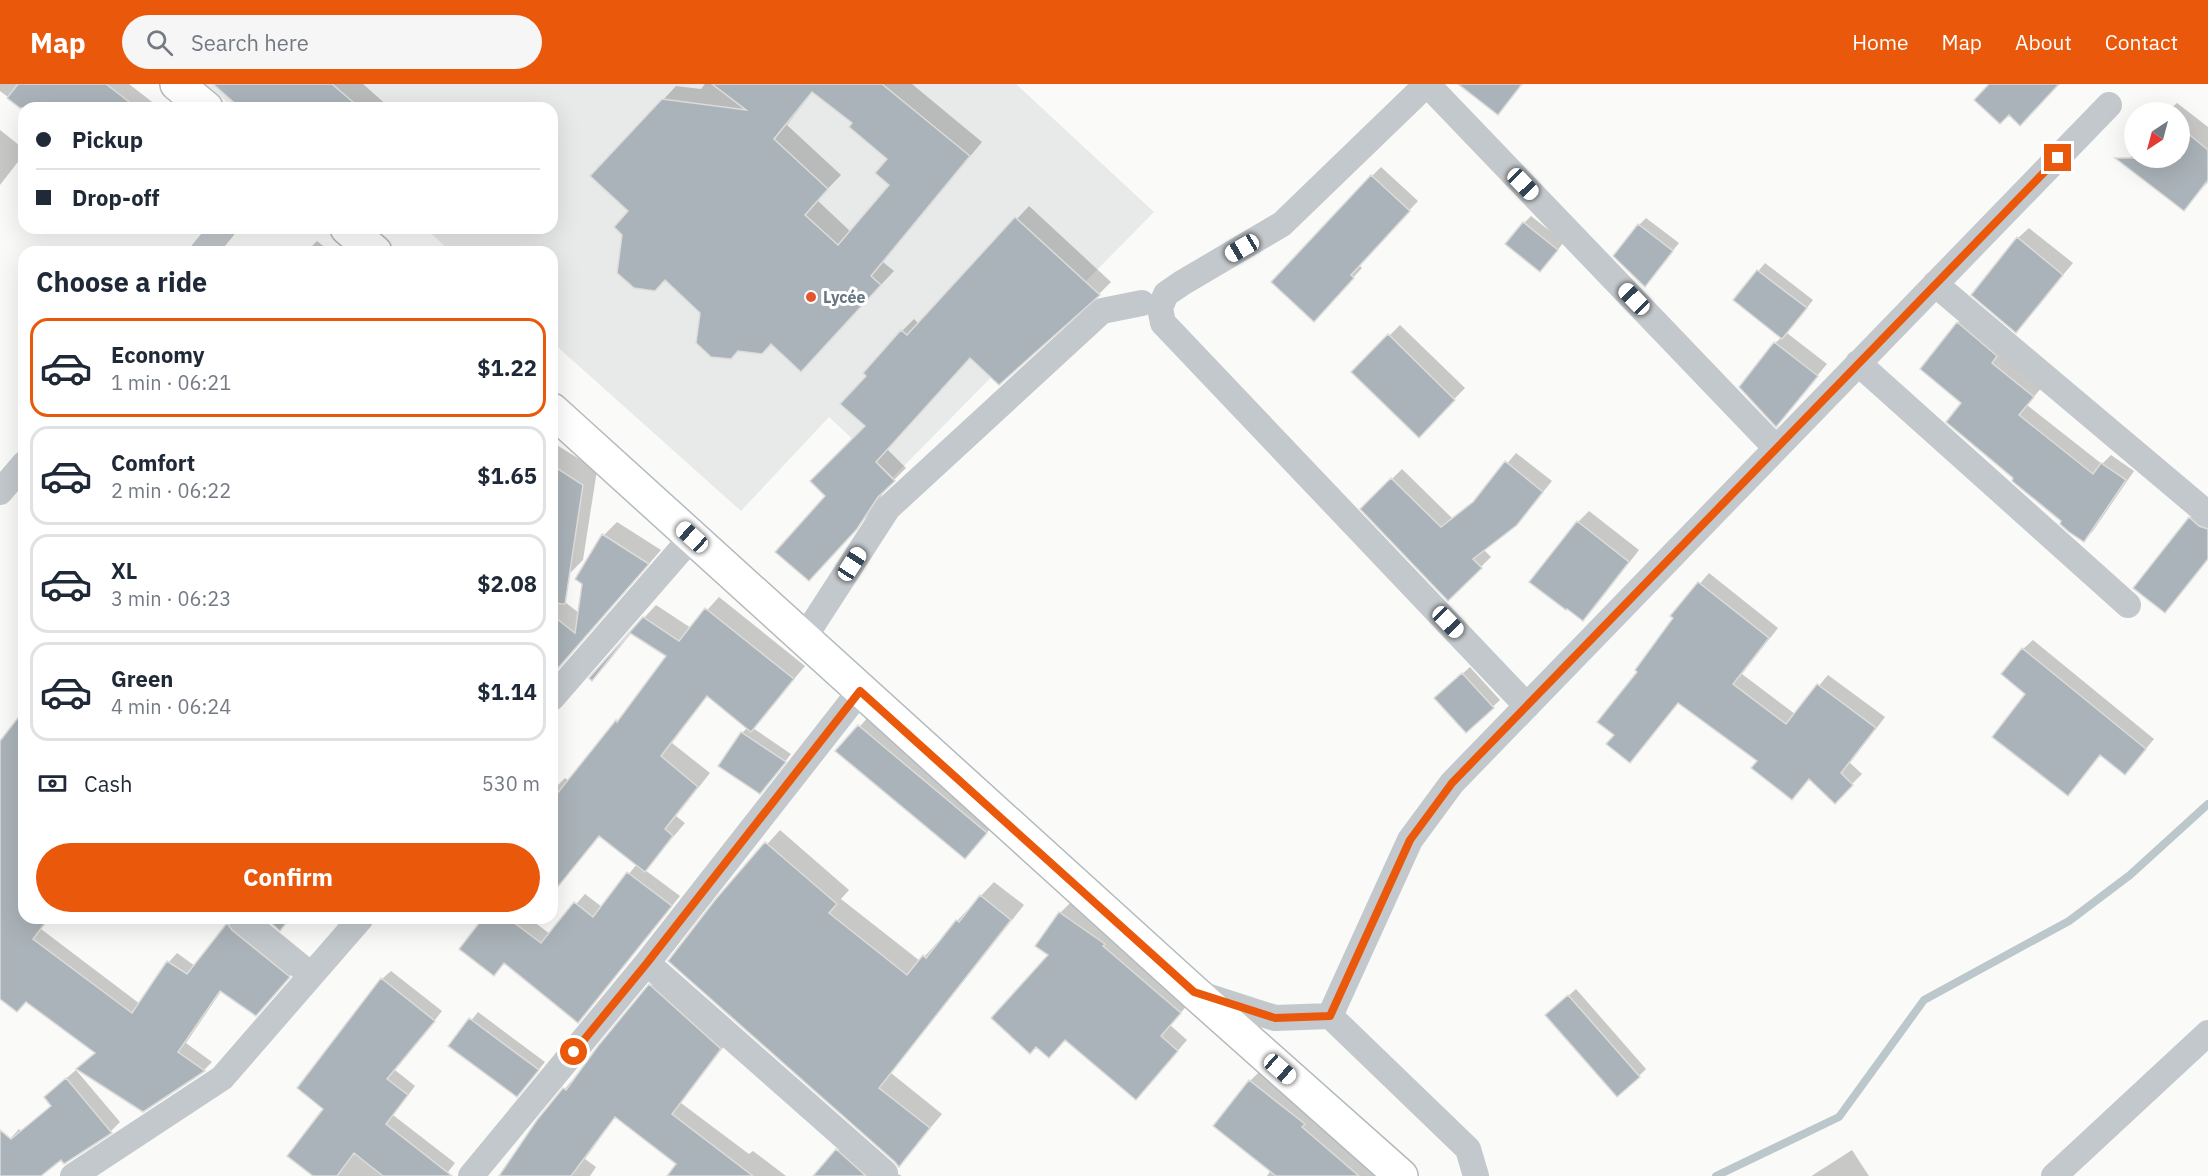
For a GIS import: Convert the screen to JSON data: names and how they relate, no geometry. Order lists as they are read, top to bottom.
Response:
{
  "places": ["Lycée"],
  "north": "bottom left",
  "page": {
    "header": "Map",
    "search": "Search here",
    "nav": [
      "Home",
      "Map",
      "About",
      "Contact"
    ],
    "banner": ["Pickup", "Drop-off"],
    "heading": "Choose a ride",
    "list": [
      {
        "name": "Economy",
        "note": "1 min · 06:21",
        "value": "$1.22"
      },
      {
        "name": "Comfort",
        "note": "2 min · 06:22",
        "value": "$1.65"
      },
      {
        "name": "XL",
        "note": "3 min · 06:23",
        "value": "$2.08"
      },
      {
        "name": "Green",
        "note": "4 min · 06:24",
        "value": "$1.14"
      }
    ],
    "pay": ["Cash", "530 m"],
    "buttons": "Confirm"
  }
}
